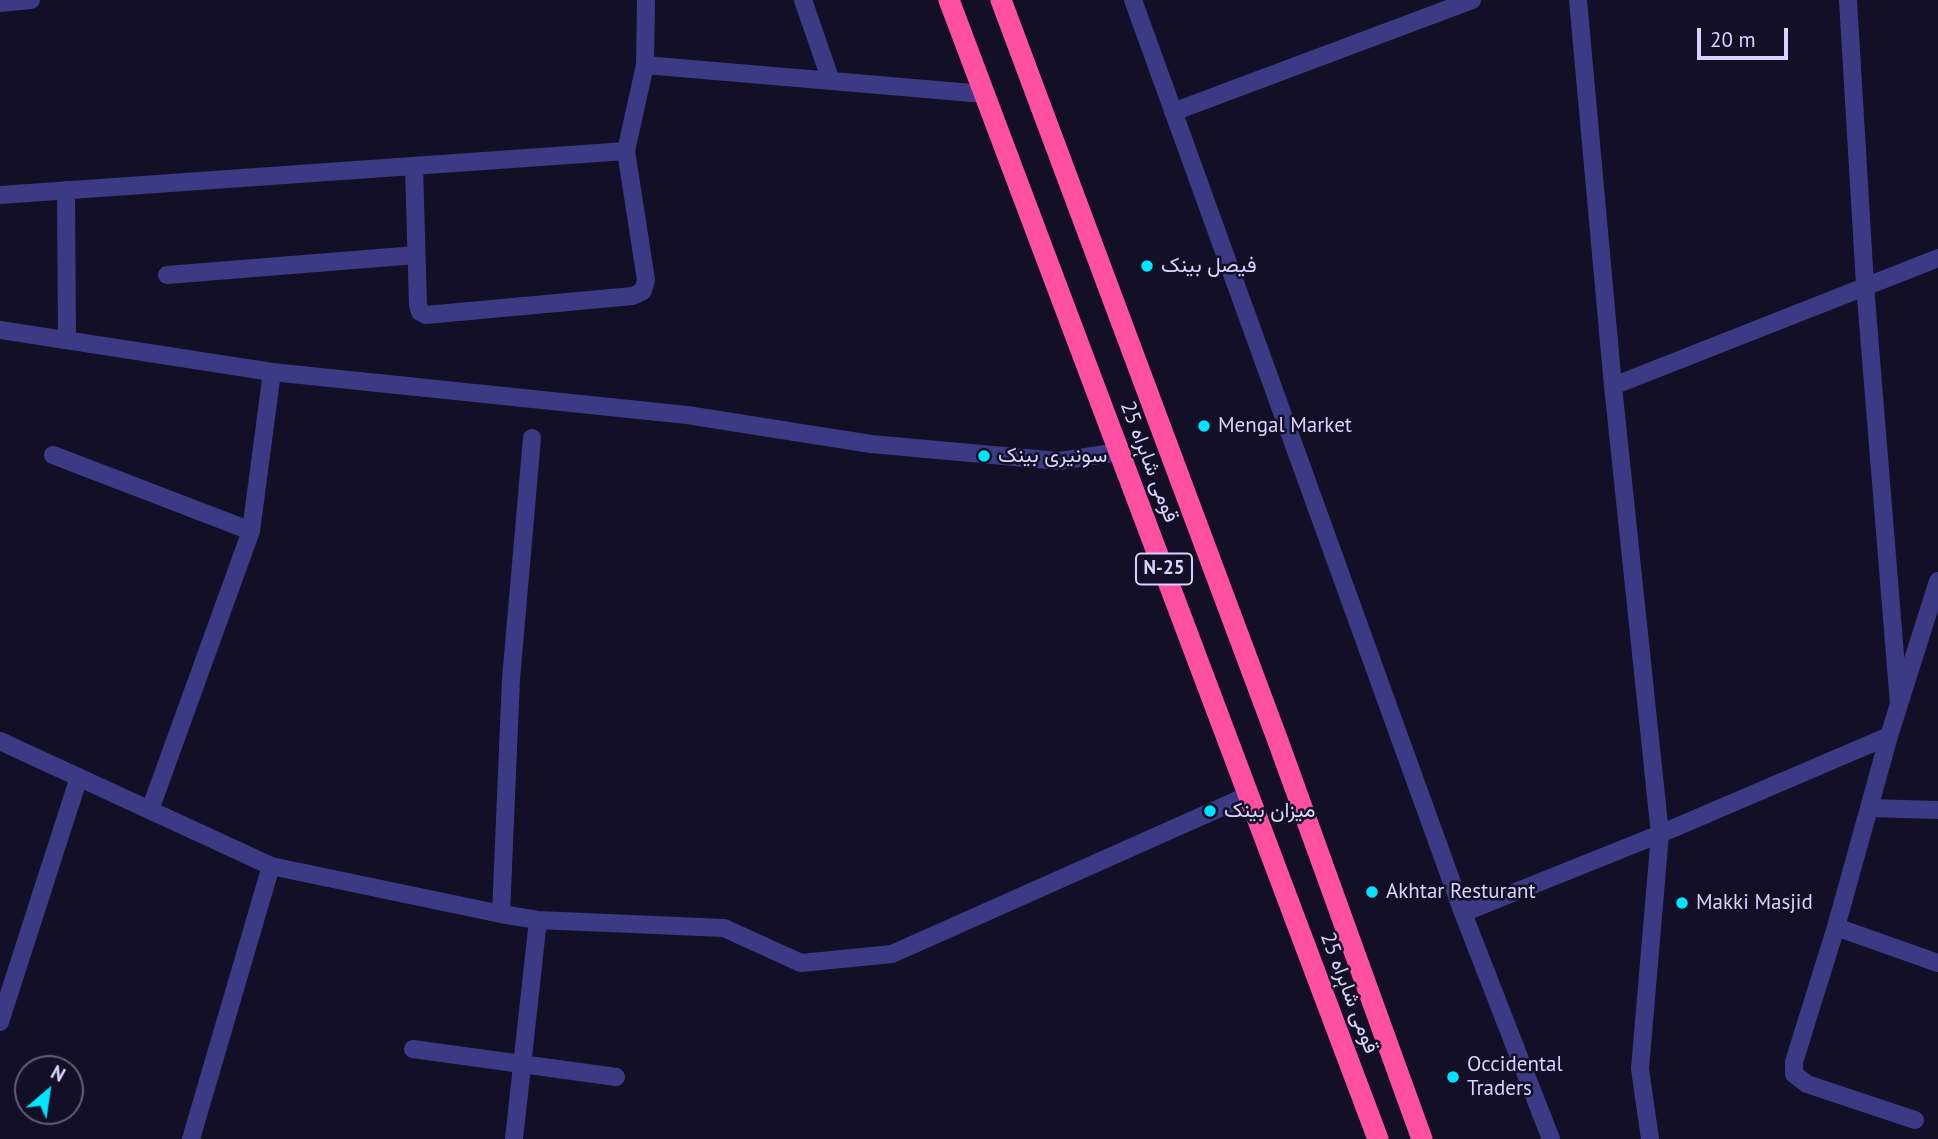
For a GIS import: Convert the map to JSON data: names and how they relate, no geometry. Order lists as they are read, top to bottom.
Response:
{
  "streets": {
    "highway": ["قومی شاہراہ 25", "N-25"]
  },
  "places": [
    "فیصل بینک",
    "Mengal Market",
    "سونیری بینک",
    "میزان بینک",
    "Akhtar Resturant",
    "Makki Masjid",
    "Occidental Traders"
  ],
  "scale_bar": "20 m",
  "north": "top right"
}
